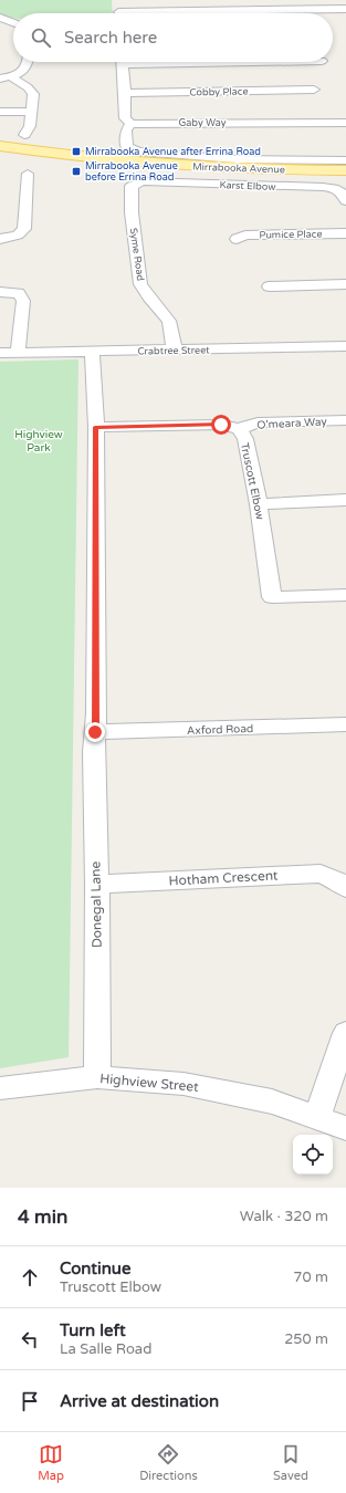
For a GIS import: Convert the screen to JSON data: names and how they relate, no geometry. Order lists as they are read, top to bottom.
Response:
{
  "streets": {
    "main road": ["Mirrabooka Avenue"],
    "street": [
      "Cobby Place",
      "Gaby Way",
      "Karst Elbow",
      "Pumice Place",
      "Syme Road",
      "Crabtree Street",
      "O'meara Way",
      "Truscott Elbow",
      "Axford Road",
      "Hotham Crescent",
      "Donegal Lane",
      "Highview Street"
    ]
  },
  "crossings": [
    ["Karst Elbow", "Syme Road"],
    ["Syme Road", "Crabtree Street"],
    ["Crabtree Street", "Donegal Lane"],
    ["O'meara Way", "Truscott Elbow"],
    ["Truscott Elbow", "Donegal Lane"],
    ["Axford Road", "Donegal Lane"],
    ["Hotham Crescent", "Donegal Lane"],
    ["Donegal Lane", "Highview Street"]
  ],
  "parks": ["Highview Park"],
  "places": {
    "transit": ["Mirrabooka Avenue after Errina Road", "Mirrabooka Avenue before Errina Road"]
  },
  "page": {
    "search": "Search here",
    "heading": ["4 min", "Walk · 320 m"],
    "list": [
      ["Continue", "Truscott Elbow", "70 m"],
      ["Turn left", "La Salle Road", "250 m"],
      "Arrive at destination"
    ],
    "nav": ["Map", "Directions", "Saved"]
  }
}
